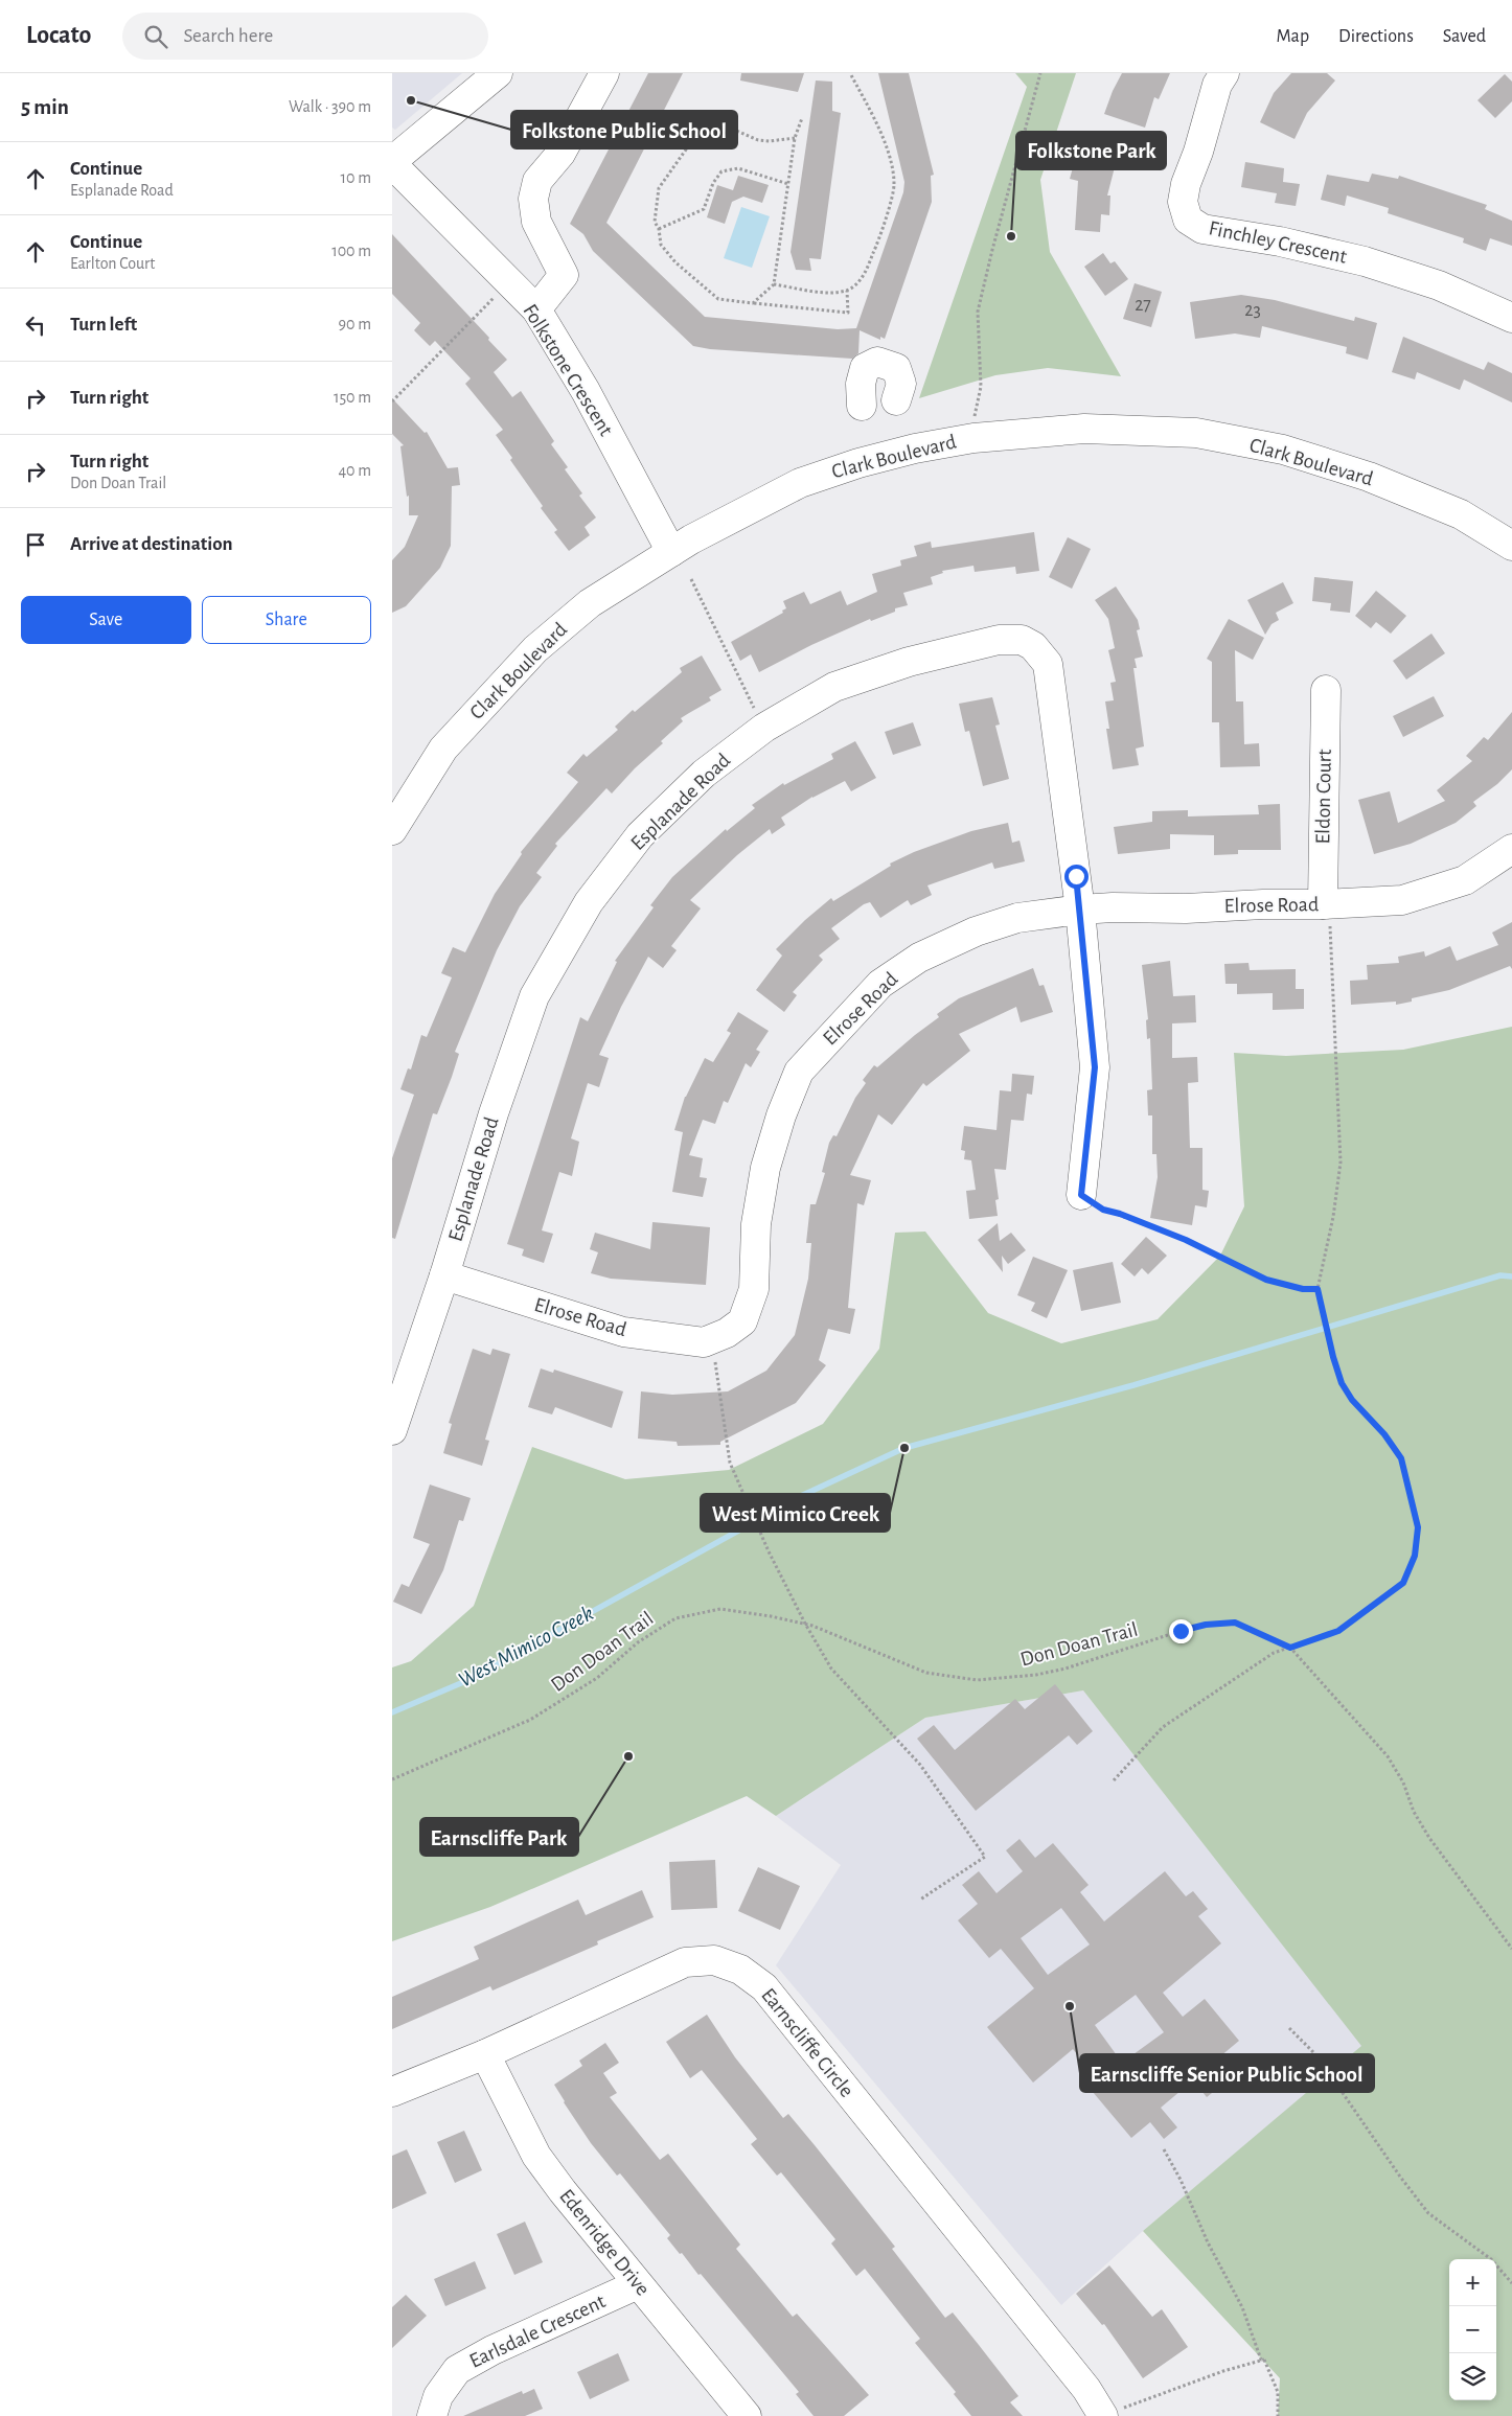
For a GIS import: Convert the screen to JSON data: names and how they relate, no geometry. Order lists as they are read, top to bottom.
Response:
{
  "streets": {
    "street": [
      "Finchley Crescent",
      "Folkstone Crescent",
      "Clark Boulevard",
      "Eldon Court",
      "Esplanade Road",
      "Elrose Road",
      "Earnscliffe Circle",
      "Edenridge Drive",
      "Earlsdale Crescent"
    ],
    "path": ["Don Doan Trail"]
  },
  "crossings": [
    ["Folkstone Crescent", "Clark Boulevard"],
    ["Eldon Court", "Elrose Road"],
    ["Esplanade Road", "Elrose Road"],
    ["Earnscliffe Circle", "Edenridge Drive"],
    ["Edenridge Drive", "Earlsdale Crescent"]
  ],
  "water": ["West Mimico Creek"],
  "places": [
    "Folkstone Public School",
    "Folkstone Park",
    "West Mimico Creek",
    "Earnscliffe Park",
    "Earnscliffe Senior Public School"
  ],
  "house_numbers": ["27", "23"],
  "page": {
    "header": "Locato",
    "search": "Search here",
    "nav": ["Map", "Directions", "Saved"],
    "heading": ["5 min", "Walk · 390 m"],
    "list": [
      ["Continue", "Esplanade Road", "10 m"],
      ["Continue", "Earlton Court", "100 m"],
      ["Turn left", "90 m"],
      ["Turn right", "150 m"],
      ["Turn right", "Don Doan Trail", "40 m"],
      "Arrive at destination"
    ],
    "buttons": ["Save", "Share"],
    "map_buttons": ["+", "−"]
  }
}
